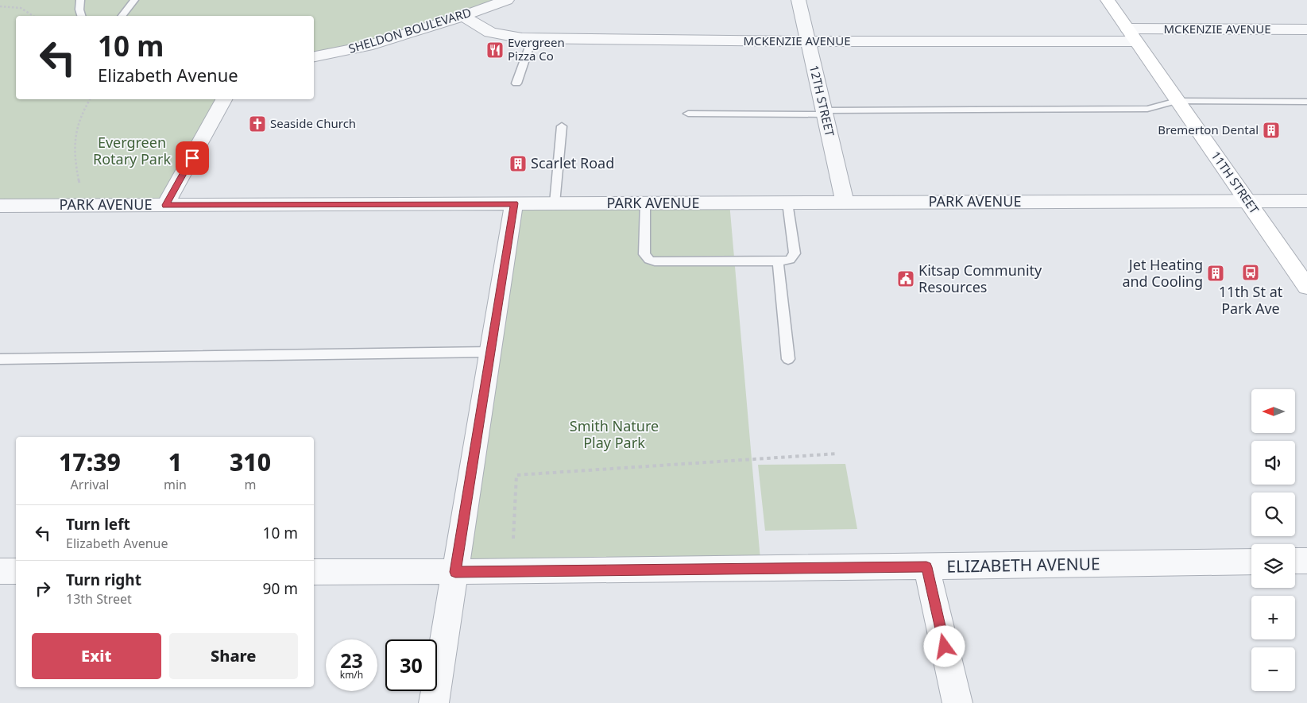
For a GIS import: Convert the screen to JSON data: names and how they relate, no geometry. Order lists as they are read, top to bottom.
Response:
{
  "streets": {
    "main road": ["11TH STREET"],
    "street": [
      "MCKENZIE AVENUE",
      "SHELDON BOULEVARD",
      "12TH STREET",
      "PARK AVENUE",
      "ELIZABETH AVENUE"
    ]
  },
  "crossings": [
    ["MCKENZIE AVENUE", "SHELDON BOULEVARD"],
    ["MCKENZIE AVENUE", "12TH STREET"],
    ["MCKENZIE AVENUE", "11TH STREET"],
    ["12TH STREET", "PARK AVENUE"],
    ["11TH STREET", "PARK AVENUE"]
  ],
  "parks": ["Evergreen Rotary Park", "Smith Nature Play Park"],
  "places": {
    "restaurant": ["Evergreen Pizza Co"],
    "church": ["Seaside Church"],
    "building": ["Bremerton Dental", "Scarlet Road", "Jet Heating and Cooling"],
    "bus stop": ["11th St at Park Ave"],
    "public building": ["Kitsap Community Resources"]
  },
  "north": "left",
  "page": {
    "turn": ["10 m", "Elizabeth Avenue"],
    "map_buttons": ["+", "−"],
    "eta": [
      "17:39",
      "Arrival",
      "1",
      "min",
      "310",
      "m"
    ],
    "list": [
      {
        "name": "Turn left",
        "note": "Elizabeth Avenue",
        "value": "10 m"
      },
      {
        "name": "Turn right",
        "note": "13th Street",
        "value": "90 m"
      }
    ],
    "buttons": ["Exit", "Share"],
    "speed": "23 km/h",
    "limit": "30"
  }
}
